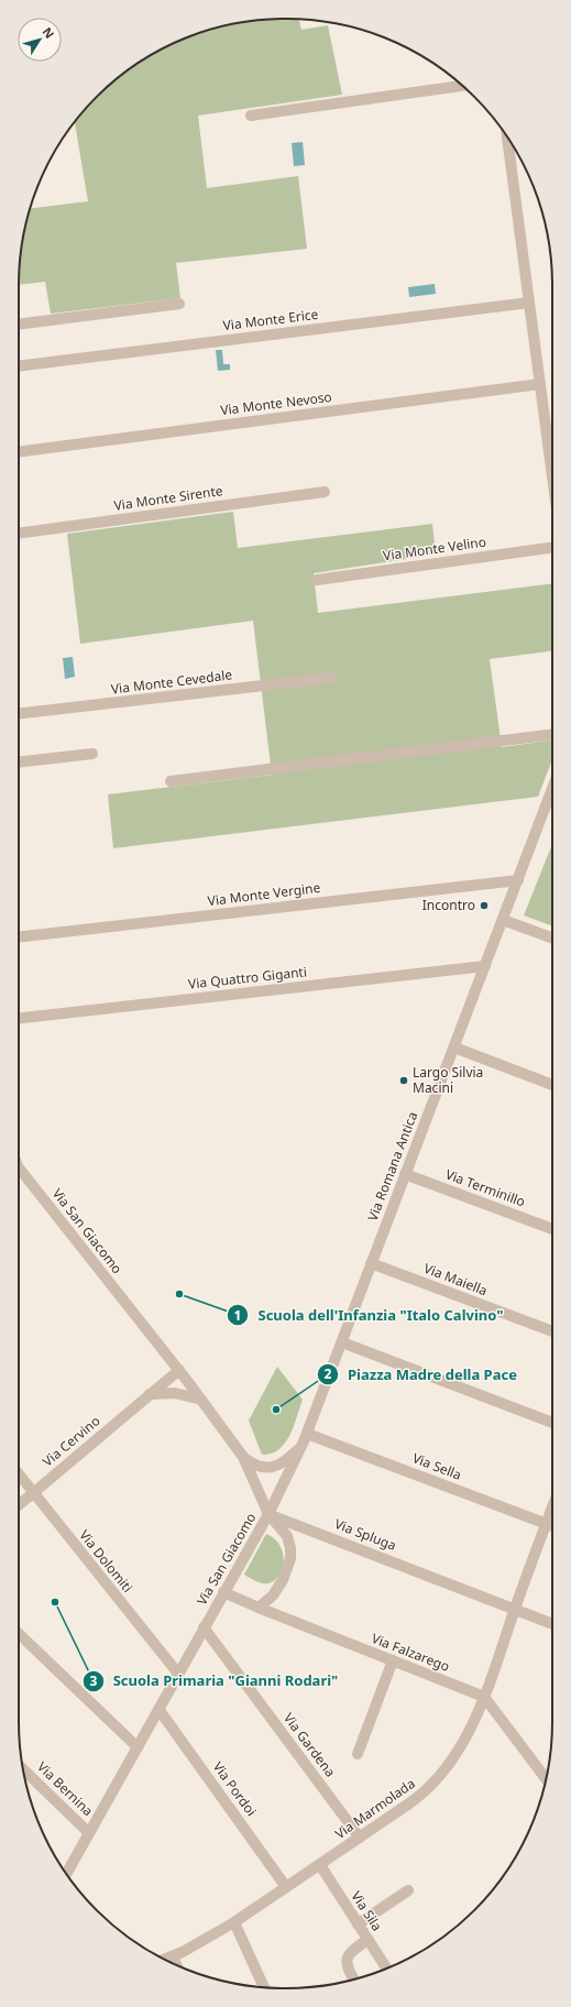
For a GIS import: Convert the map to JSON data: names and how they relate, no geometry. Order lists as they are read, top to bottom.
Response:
{
  "streets": {
    "street": [
      "Via Monte Erice",
      "Via Monte Nevoso",
      "Via Monte Sirente",
      "Via Monte Velino",
      "Via Monte Cevedale",
      "Via Monte Vergine",
      "Via Quattro Giganti",
      "Via Romana Antica",
      "Via Terminillo",
      "Via San Giacomo",
      "Via Maiella",
      "Via Cervino",
      "Via Sella",
      "Via Spluga",
      "Via Dolomiti",
      "Via Falzarego",
      "Via Gardena",
      "Via Bernina",
      "Via Pordoi",
      "Via Marmolada",
      "Via Sila"
    ]
  },
  "crossings": [
    ["Via Monte Vergine", "Via Romana Antica"],
    ["Via Quattro Giganti", "Via Romana Antica"],
    ["Via Romana Antica", "Via Terminillo"],
    ["Via Romana Antica", "Via San Giacomo"],
    ["Via Romana Antica", "Via Maiella"],
    ["Via Romana Antica", "Via Sella"],
    ["Via Romana Antica", "Via Spluga"],
    ["Via San Giacomo", "Via Cervino"],
    ["Via San Giacomo", "Via Spluga"],
    ["Via San Giacomo", "Via Dolomiti"],
    ["Via San Giacomo", "Via Falzarego"],
    ["Via San Giacomo", "Via Gardena"],
    ["Via San Giacomo", "Via Bernina"],
    ["Via San Giacomo", "Via Pordoi"],
    ["Via Cervino", "Via Dolomiti"],
    ["Via Sella", "Via Marmolada"],
    ["Via Spluga", "Via Marmolada"],
    ["Via Falzarego", "Via Marmolada"],
    ["Via Gardena", "Via Marmolada"],
    ["Via Pordoi", "Via Marmolada"],
    ["Via Marmolada", "Via Sila"]
  ],
  "places": [
    "Incontro",
    "Largo Silvia Macini",
    "Scuola dell'Infanzia \"Italo Calvino\"",
    "Piazza Madre della Pace",
    "Scuola Primaria \"Gianni Rodari\""
  ],
  "north": "top right"
}
